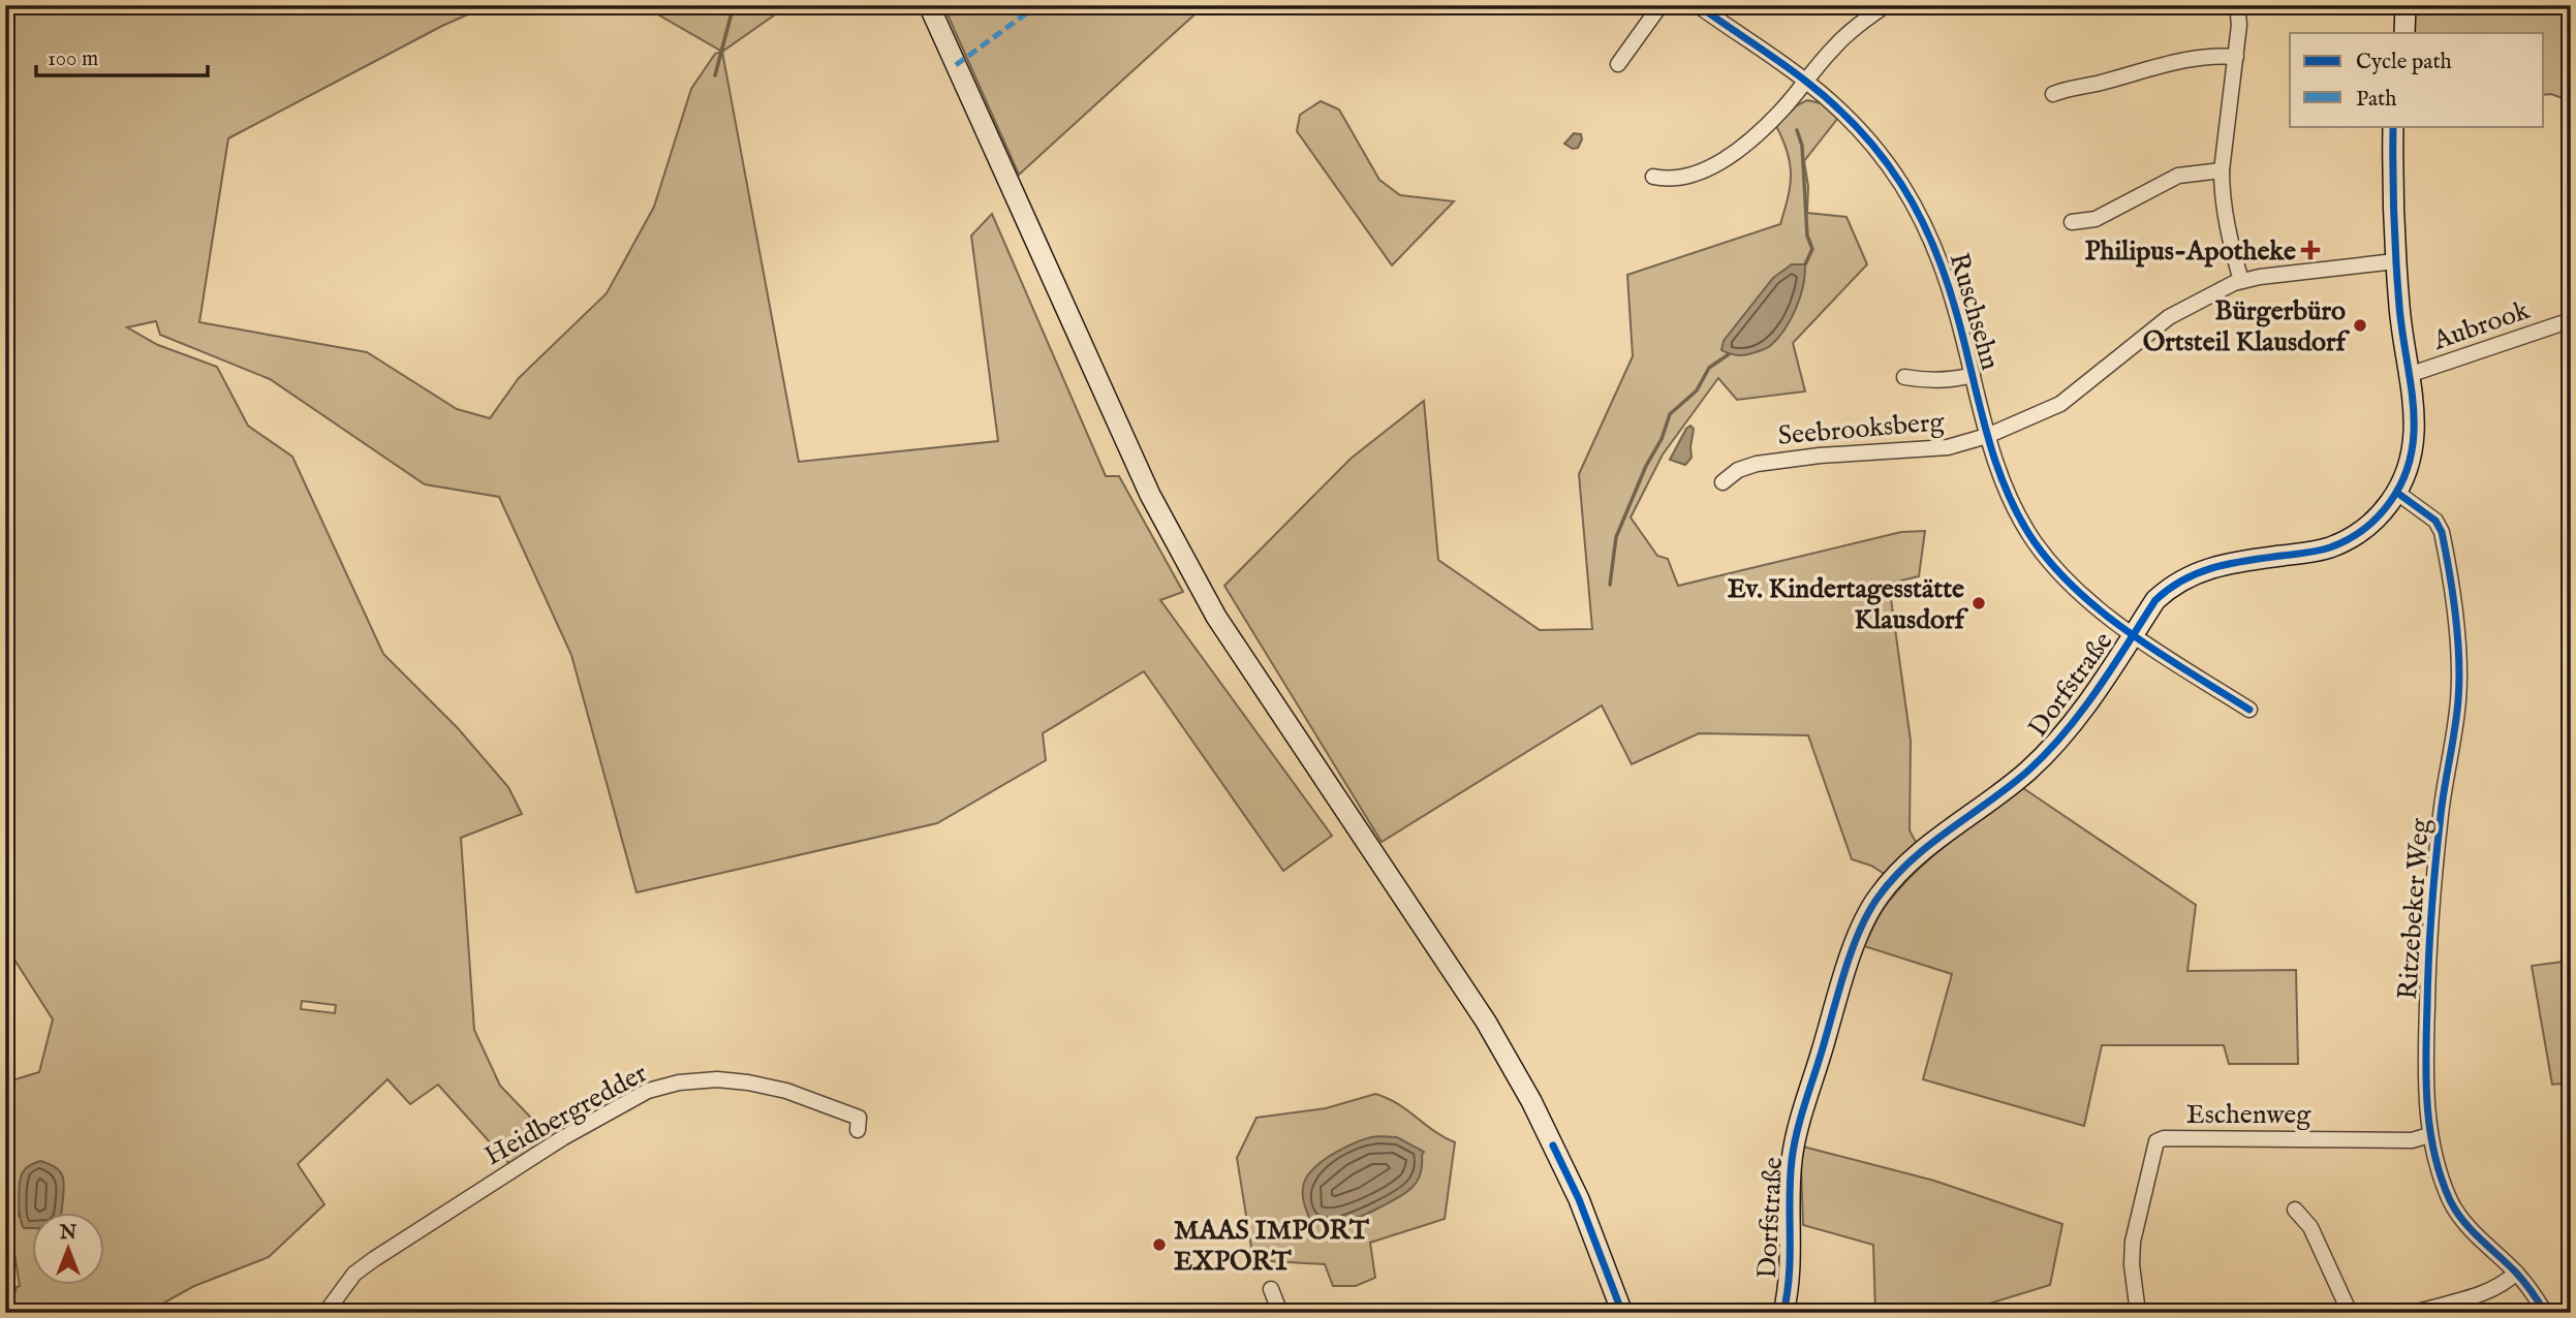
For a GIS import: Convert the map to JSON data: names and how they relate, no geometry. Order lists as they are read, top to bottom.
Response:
{
  "streets": {
    "street": [
      "Ruschsehn",
      "Aubrook",
      "Seebrooksberg",
      "Dorfstraße",
      "Ritzebeker Weg",
      "Heidbergredder",
      "Eschenweg"
    ]
  },
  "crossings": [
    ["Ruschsehn", "Seebrooksberg"],
    ["Ruschsehn", "Dorfstraße"],
    ["Aubrook", "Dorfstraße"],
    ["Seebrooksberg", "Dorfstraße"],
    ["Dorfstraße", "Ritzebeker Weg"],
    ["Ritzebeker Weg", "Eschenweg"]
  ],
  "places": {
    "health": ["Philipus-Apotheke"],
    "other": ["Bürgerbüro Ortsteil Klausdorf", "Ev. Kindertagesstätte Klausdorf", "MAAS IMPORT EXPORT"]
  },
  "legend": ["Cycle path", "Path"],
  "scale_bar": "100 m",
  "north": "top"
}
